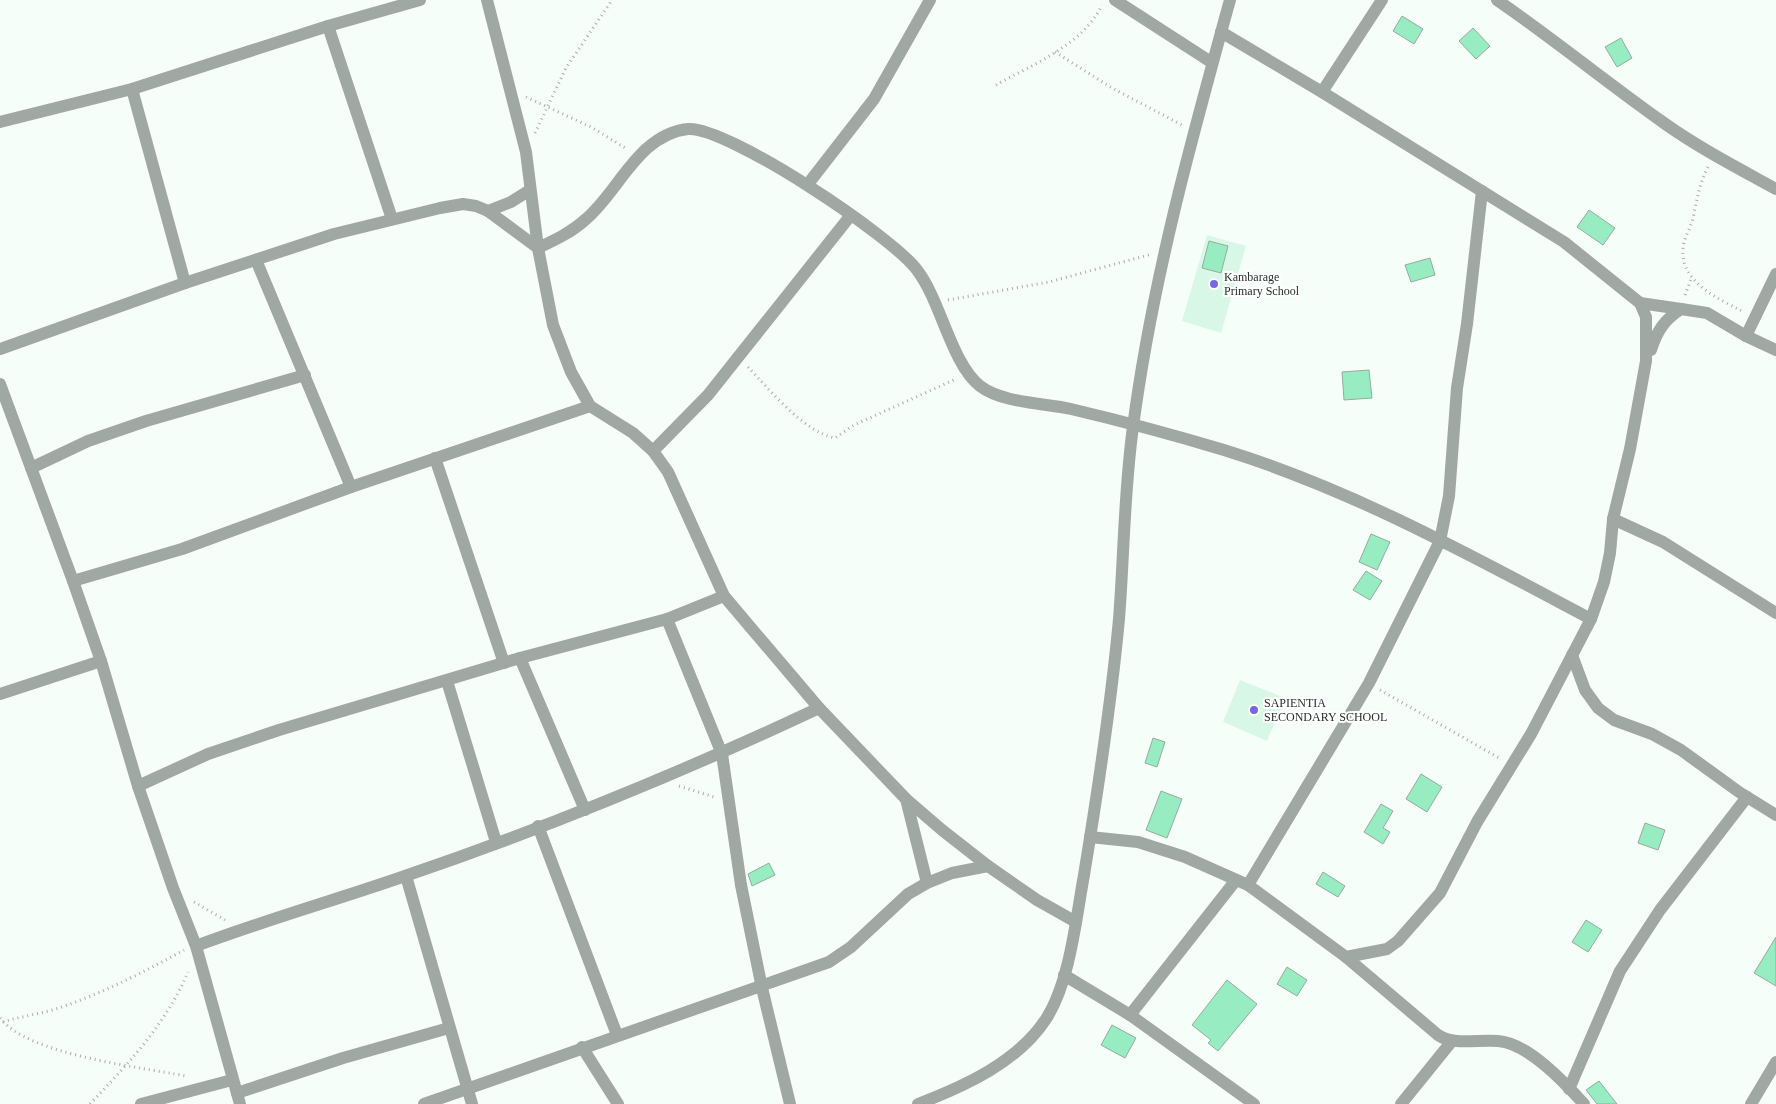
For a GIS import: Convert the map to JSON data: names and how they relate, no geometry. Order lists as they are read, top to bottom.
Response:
{
  "places": ["Kambarage Primary School", "SAPIENTIA SECONDARY SCHOOL"]
}
